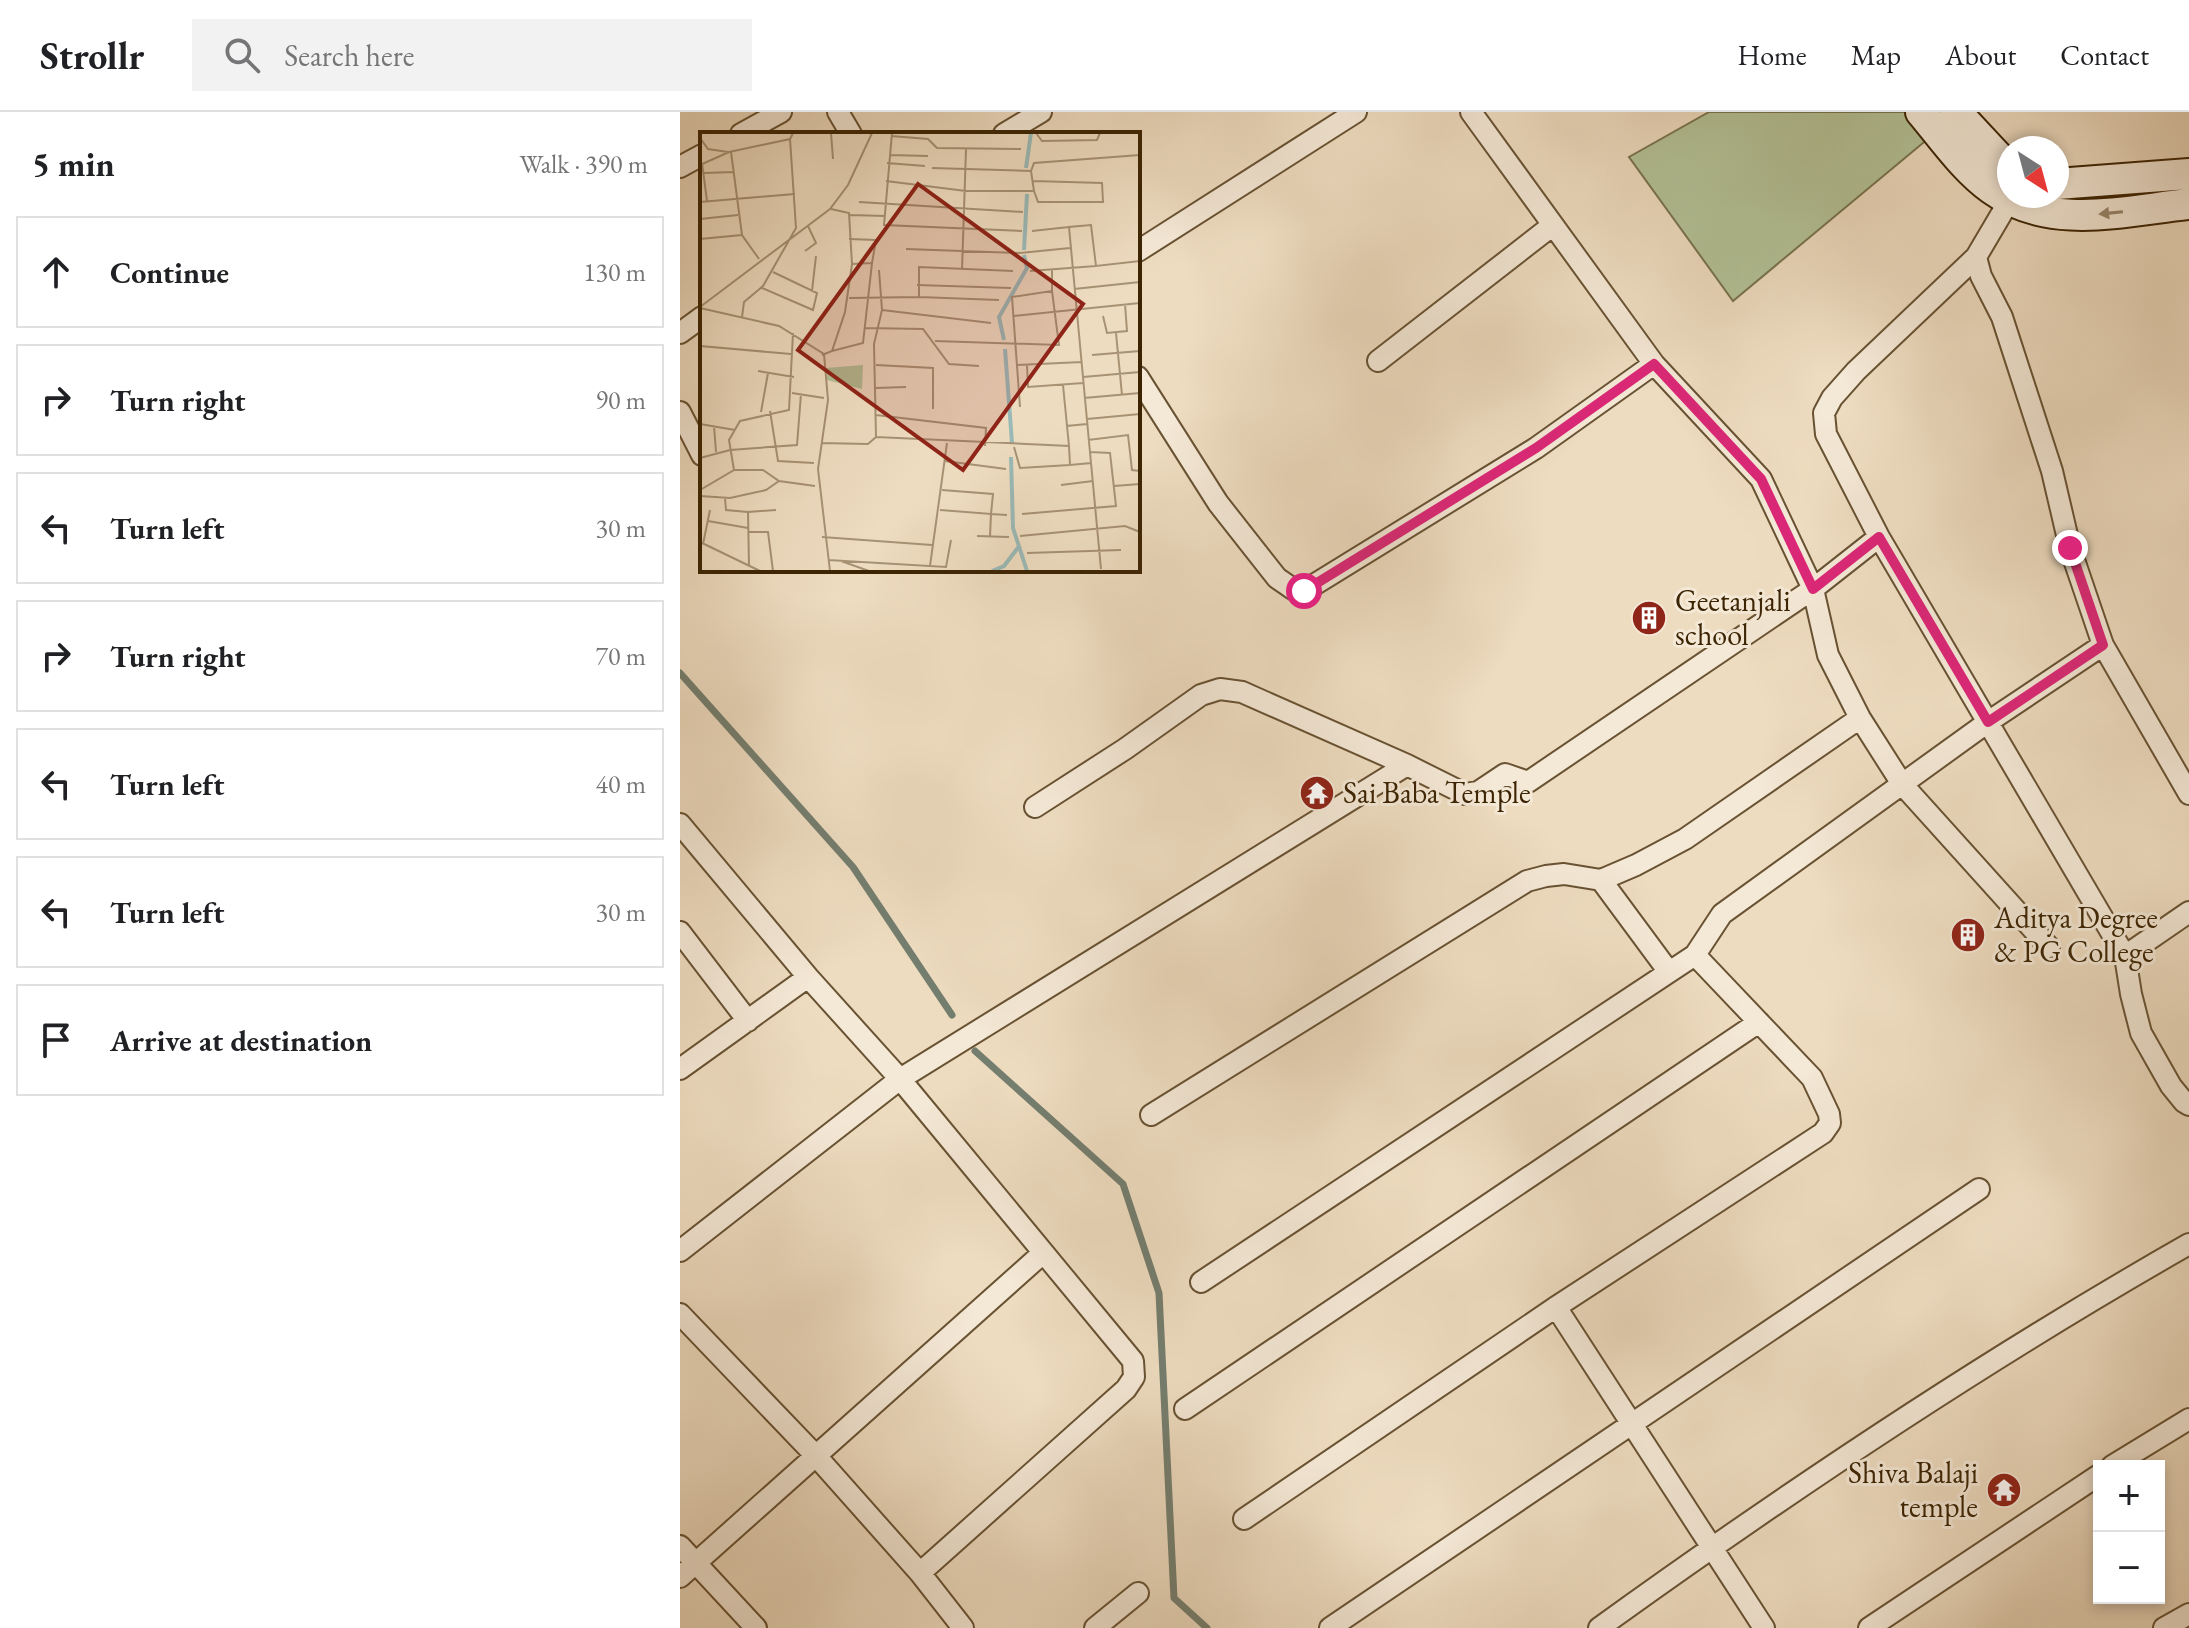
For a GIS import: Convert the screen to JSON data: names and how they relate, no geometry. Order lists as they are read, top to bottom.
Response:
{
  "places": {
    "building": ["Geetanjali school", "Aditya Degree & PG College"],
    "temple": ["Sai Baba Temple", "Shiva Balaji temple"]
  },
  "north": "bottom right",
  "page": {
    "header": "Strollr",
    "search": "Search here",
    "nav": [
      "Home",
      "Map",
      "About",
      "Contact"
    ],
    "heading": ["5 min", "Walk · 390 m"],
    "list": [
      ["Continue", "130 m"],
      ["Turn right", "90 m"],
      ["Turn left", "30 m"],
      ["Turn right", "70 m"],
      ["Turn left", "40 m"],
      ["Turn left", "30 m"],
      "Arrive at destination"
    ],
    "map_buttons": ["+", "−"]
  }
}
